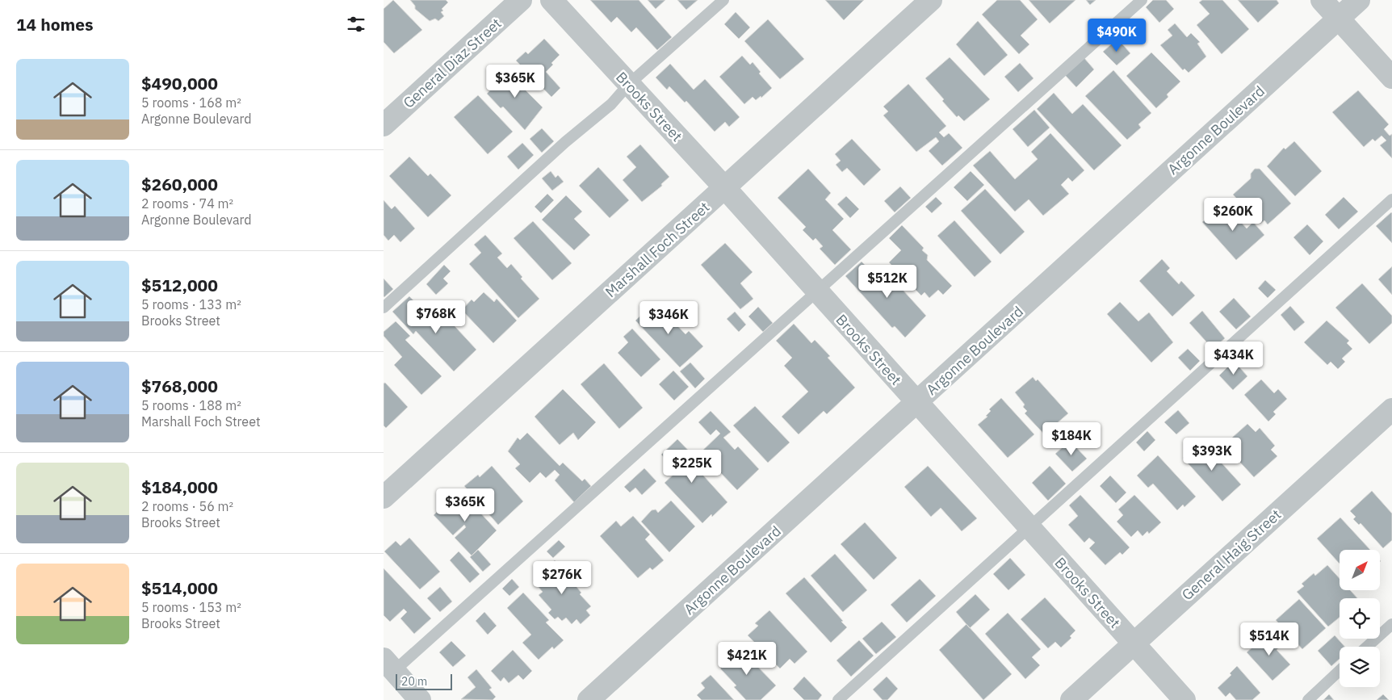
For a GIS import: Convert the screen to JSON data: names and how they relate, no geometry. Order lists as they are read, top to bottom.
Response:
{
  "streets": {
    "street": [
      "General Diaz Street",
      "Brooks Street",
      "Argonne Boulevard",
      "Marshall Foch Street",
      "General Haig Street"
    ]
  },
  "crossings": [
    ["Brooks Street", "Argonne Boulevard"],
    ["Brooks Street", "Marshall Foch Street"],
    ["Brooks Street", "General Haig Street"]
  ],
  "scale_bar": "20 m",
  "north": "top right",
  "page": {
    "heading": "14 homes",
    "price": [
      "$490K",
      "$365K",
      "$260K",
      "$512K",
      "$768K",
      "$346K",
      "$434K",
      "$184K",
      "$393K",
      "$225K",
      "$365K",
      "$276K",
      "$514K",
      "$421K"
    ],
    "list": [
      {
        "name": "$490,000",
        "note": "5 rooms · 168 m² · Argonne Boulevard"
      },
      {
        "name": "$260,000",
        "note": "2 rooms · 74 m² · Argonne Boulevard"
      },
      {
        "name": "$512,000",
        "note": "5 rooms · 133 m² · Brooks Street"
      },
      {
        "name": "$768,000",
        "note": "5 rooms · 188 m² · Marshall Foch Street"
      },
      {
        "name": "$184,000",
        "note": "2 rooms · 56 m² · Brooks Street"
      },
      {
        "name": "$514,000",
        "note": "5 rooms · 153 m² · Brooks Street"
      }
    ],
    "scale": "20 m"
  }
}
